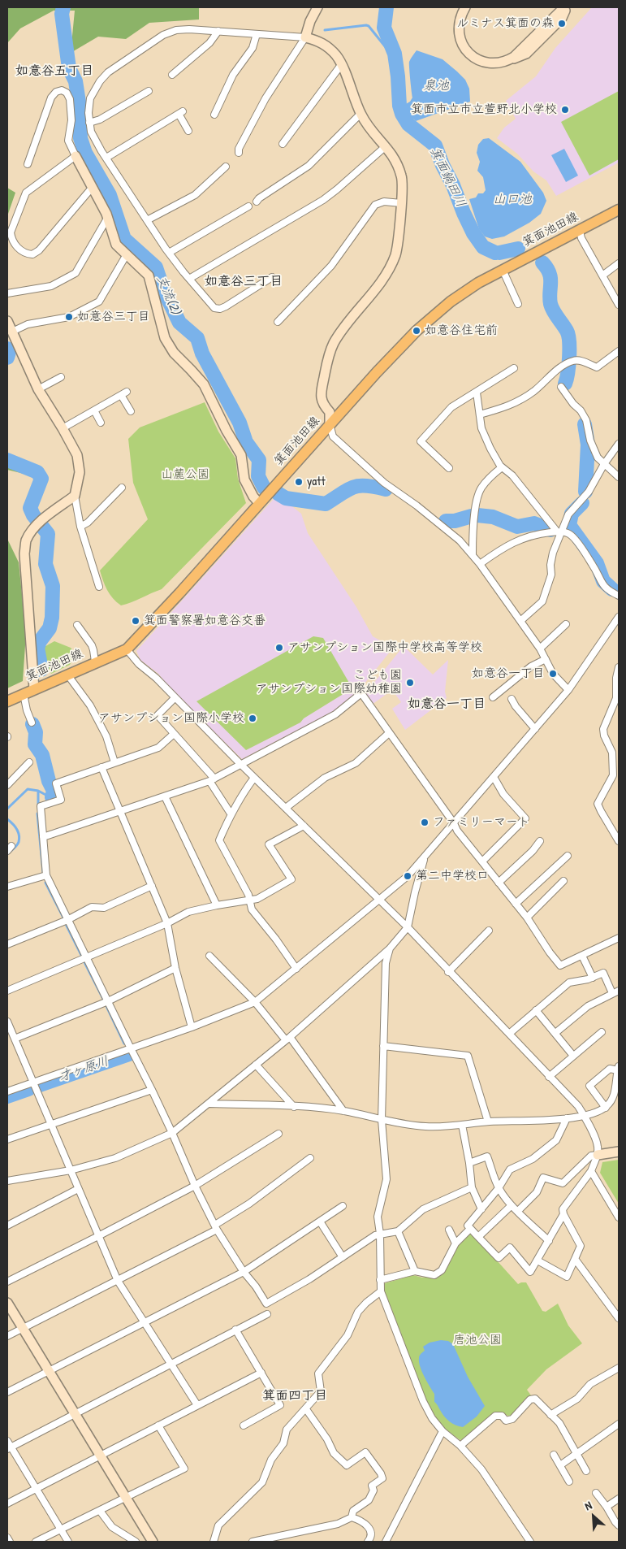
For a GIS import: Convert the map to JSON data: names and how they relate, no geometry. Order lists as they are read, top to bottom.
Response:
{
  "streets": {
    "main road": ["箕面池田線"]
  },
  "districts": [
    "如意谷五丁目",
    "如意谷三丁目",
    "如意谷一丁目",
    "箕面四丁目"
  ],
  "water": [
    "泉池",
    "箕面鍋田川",
    "山口池",
    "支流(2)",
    "才ヶ原川"
  ],
  "parks": ["山麓公園", "唐池公園"],
  "places": [
    "ルミナス箕面の森",
    "箕面市立市立萱野北小学校",
    "如意谷三丁目",
    "如意谷住宅前",
    "yatt",
    "箕面警察署如意谷交番",
    "アサンプション国際中学校高等学校",
    "如意谷一丁目",
    "こども園 アサンプション国際幼稚園",
    "アサンプション国際小学校",
    "ファミリーマート",
    "第二中学校口"
  ],
  "north": "top left"
}
